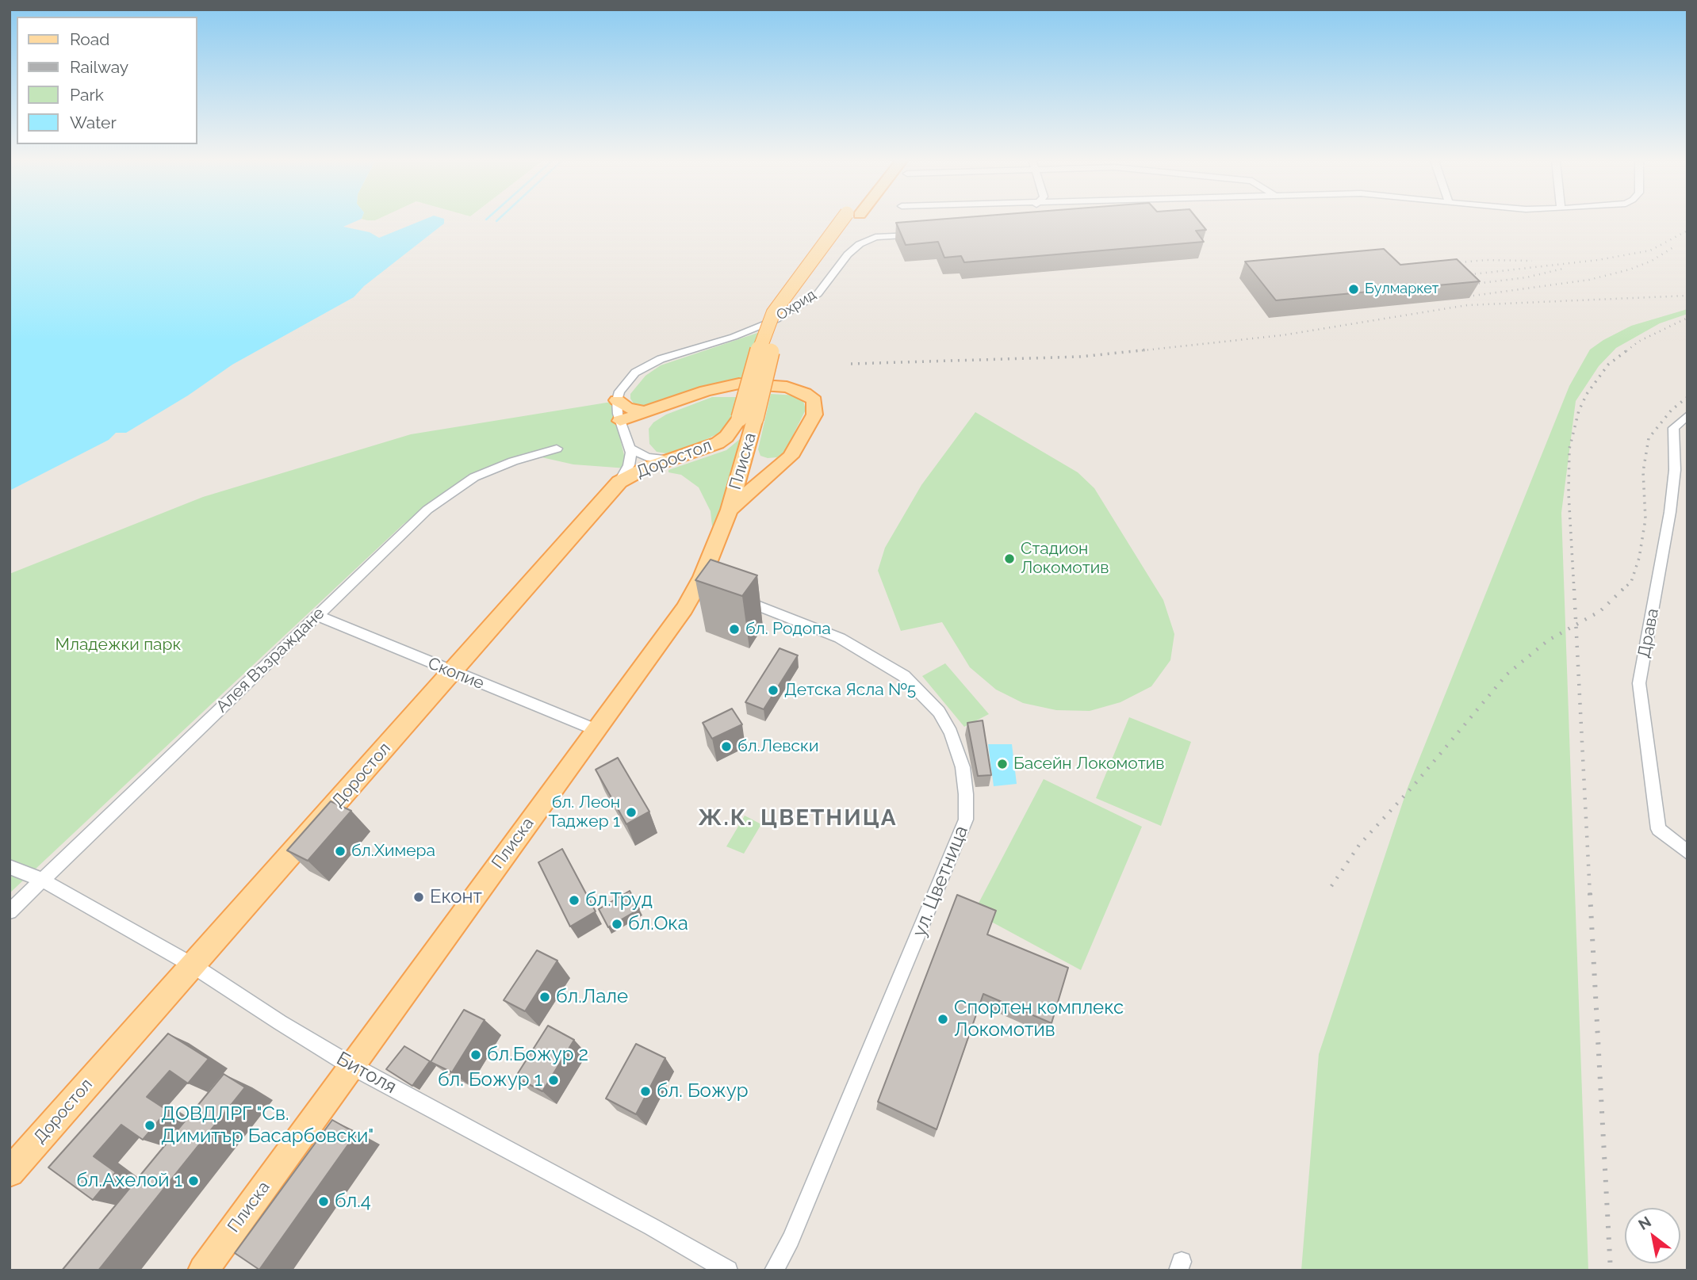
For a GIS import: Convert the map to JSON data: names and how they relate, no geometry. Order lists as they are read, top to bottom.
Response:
{
  "streets": {
    "main road": ["Доростол", "Плиска"],
    "street": [
      "Охрид",
      "Драва",
      "Алея Възраждане",
      "Скопие",
      "ул. Цветница",
      "Битоля"
    ]
  },
  "crossings": [
    ["Доростол", "Плиска"],
    ["Доростол", "Скопие"],
    ["Доростол", "Битоля"],
    ["Плиска", "Скопие"],
    ["Плиска", "Битоля"],
    ["Алея Възраждане", "Скопие"],
    ["Алея Възраждане", "Битоля"]
  ],
  "districts": ["Ж.К. ЦВЕТНИЦА"],
  "parks": ["Младежки парк"],
  "places": [
    "Булмаркет",
    "Стадион Локомотив",
    "бл. Родопа",
    "Детска Ясла №5",
    "бл.Левски",
    "Басейн Локомотив",
    "бл. Леон Таджер 1",
    "бл.Химера",
    "Еконт",
    "бл.Труд",
    "бл.Ока",
    "бл.Лале",
    "Спортен комплекс Локомотив",
    "бл.Божур 2",
    "бл. Божур 1",
    "бл. Божур",
    "ДОВДЛРГ \"Св. Димитър Басарбовски\"",
    "бл.Ахелой 1",
    "бл.4"
  ],
  "legend": [
    "Road",
    "Railway",
    "Park",
    "Water"
  ],
  "north": "top left"
}
